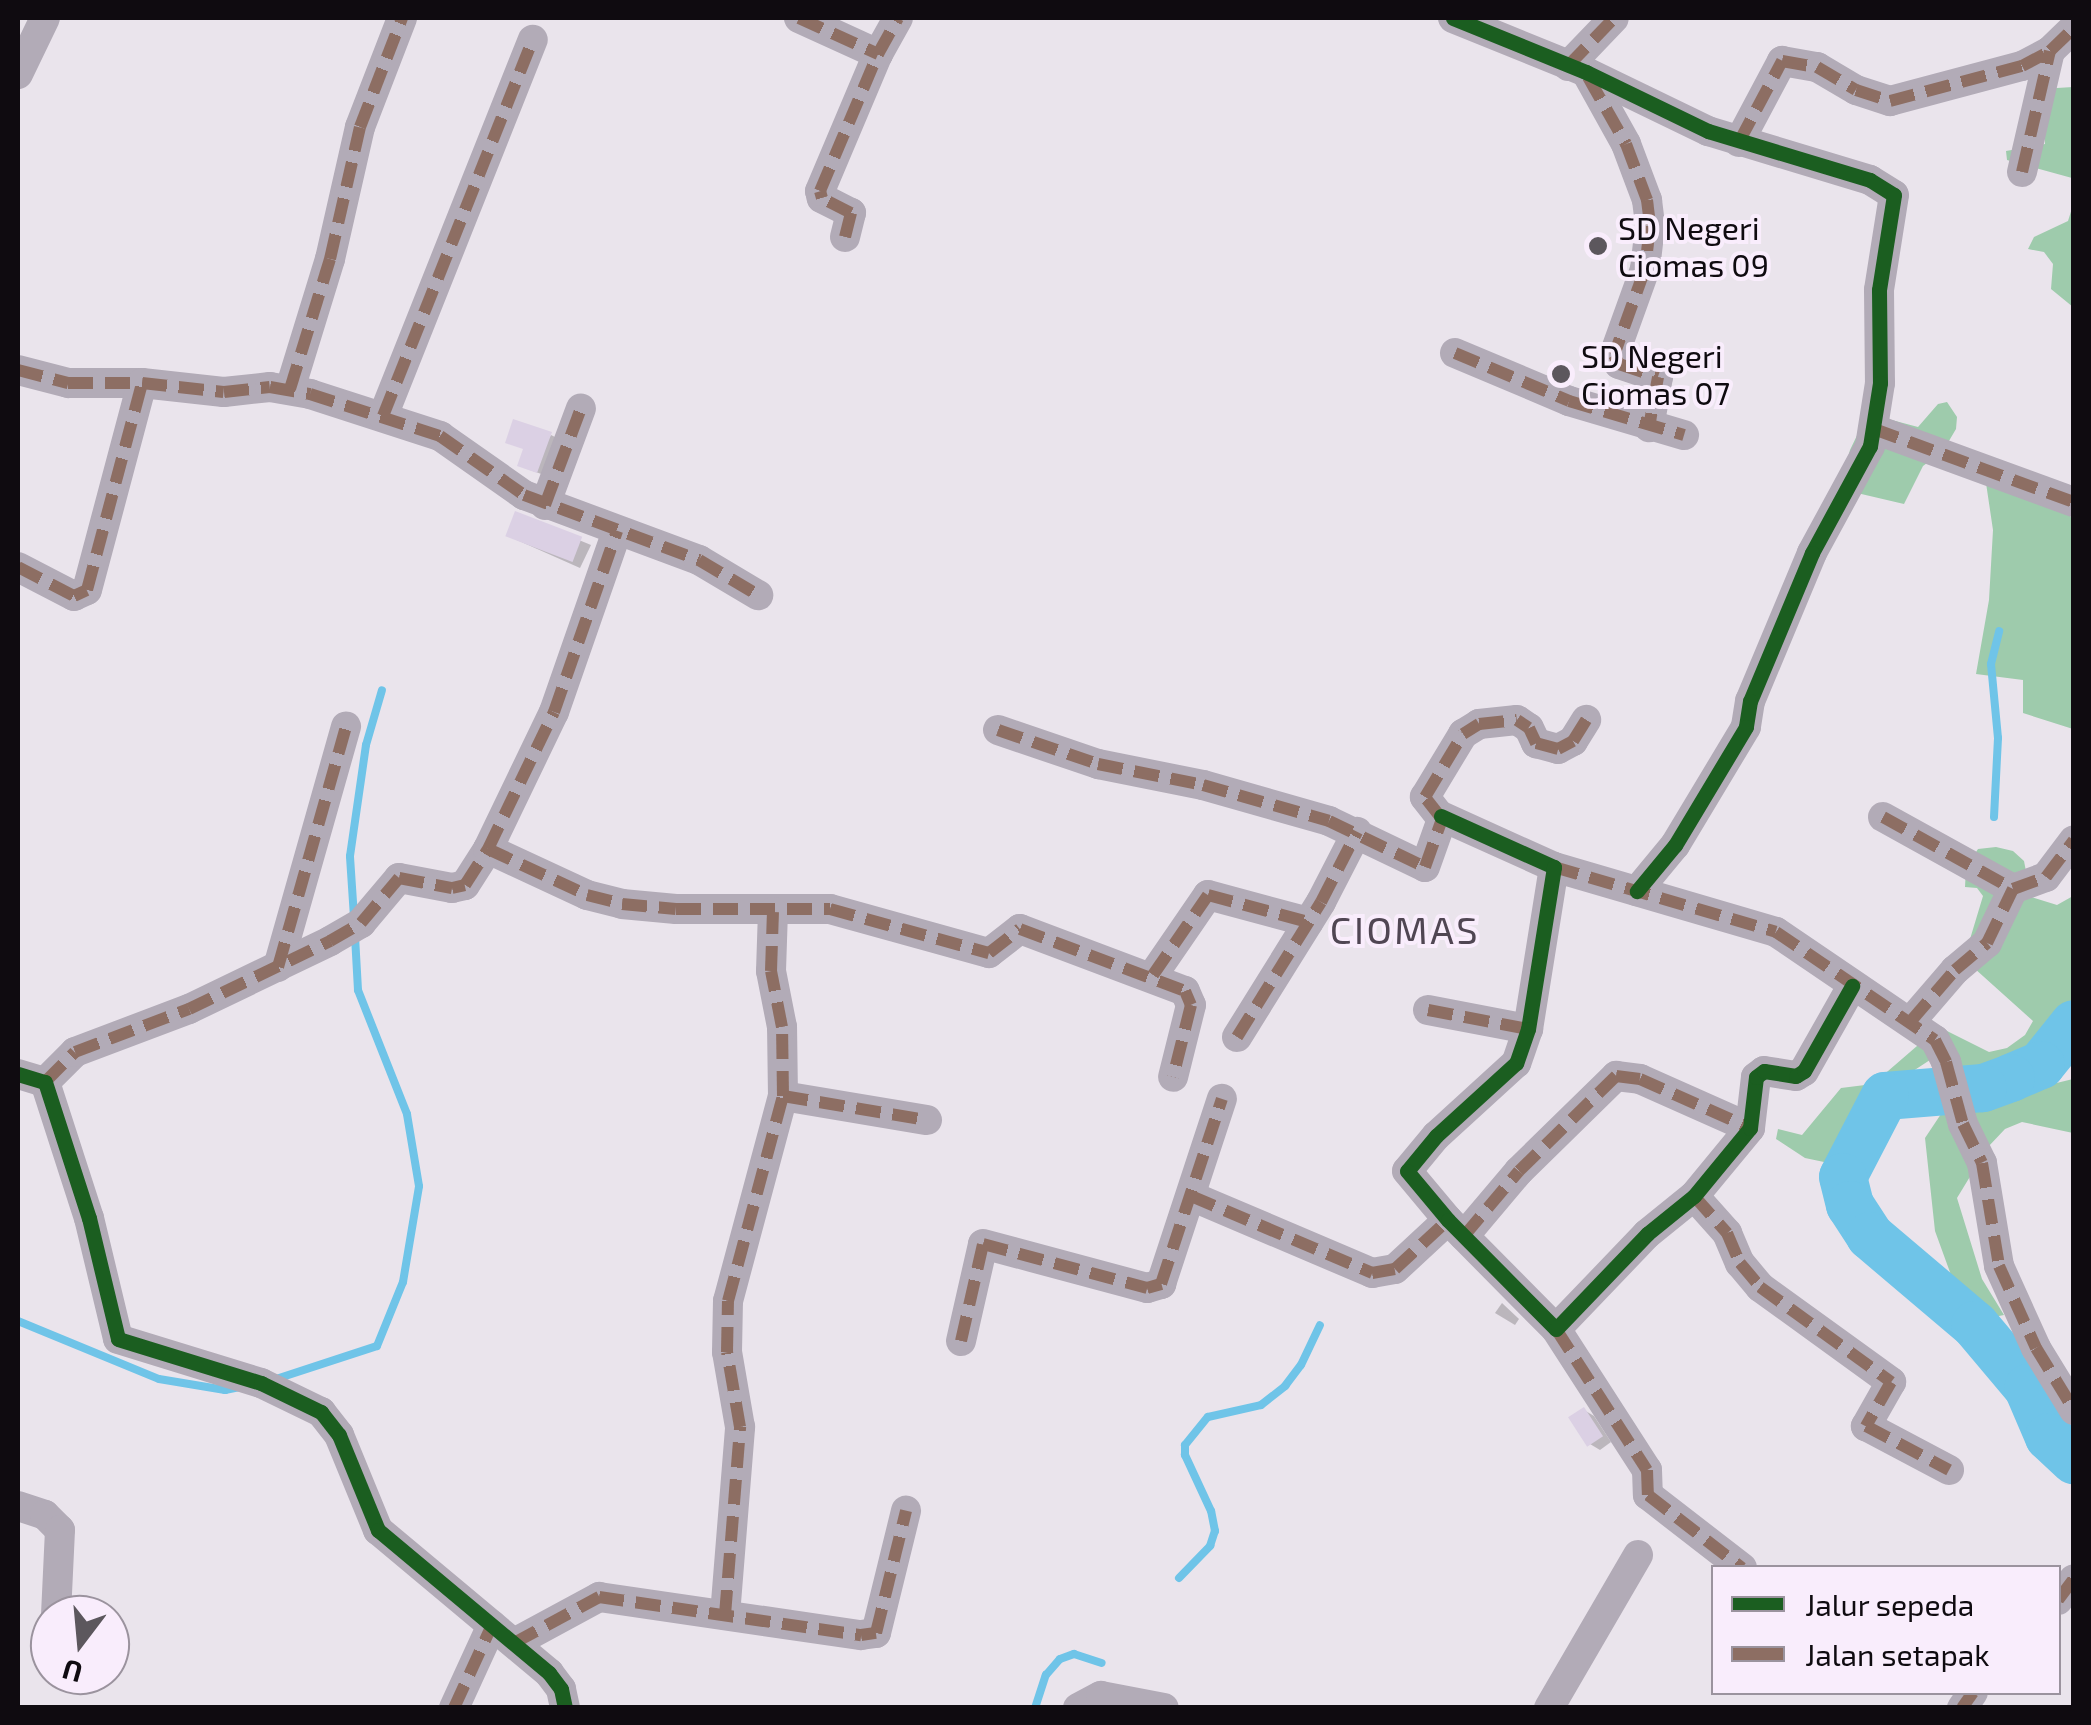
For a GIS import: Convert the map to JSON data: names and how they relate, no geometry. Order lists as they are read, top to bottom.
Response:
{
  "districts": ["CIOMAS"],
  "places": ["SD Negeri Ciomas 09", "SD Negeri Ciomas 07"],
  "legend": ["Jalur sepeda", "Jalan setapak"],
  "north": "bottom"
}
